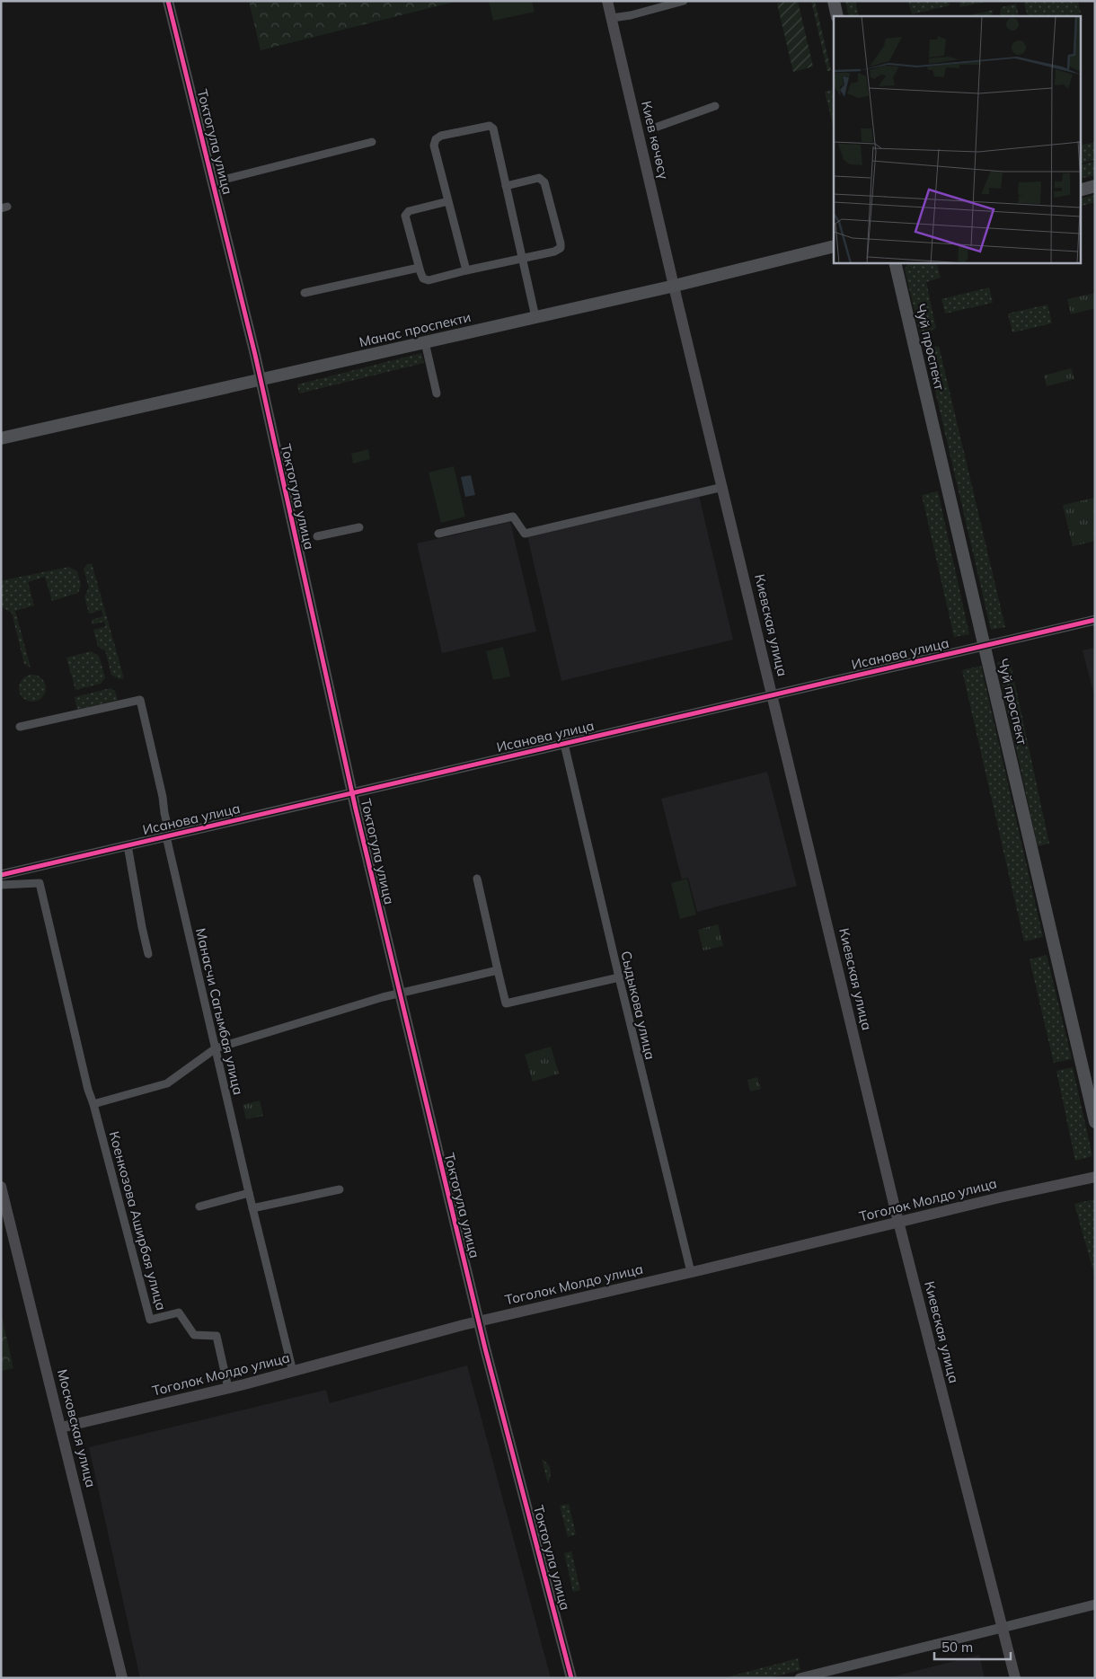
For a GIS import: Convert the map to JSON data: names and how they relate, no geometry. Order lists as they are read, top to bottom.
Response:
{
  "streets": {
    "main road": [
      "Киев көчөсү",
      "Токтогула улица",
      "Манас проспекти",
      "Чуй проспект",
      "Киевская улица",
      "Тоголок Молдо улица",
      "Московская улица"
    ],
    "street": [
      "Исанова улица",
      "Сыдыкова улица",
      "Манасчи Сагымбая улица",
      "Коенкозова Аширбая улица"
    ]
  },
  "crossings": [
    ["Киев көчөсү", "Манас проспекти"],
    ["Киев көчөсү", "Киевская улица"],
    ["Токтогула улица", "Манас проспекти"],
    ["Токтогула улица", "Исанова улица"],
    ["Токтогула улица", "Тоголок Молдо улица"],
    ["Манас проспекти", "Киевская улица"],
    ["Чуй проспект", "Исанова улица"],
    ["Киевская улица", "Исанова улица"],
    ["Киевская улица", "Тоголок Молдо улица"],
    ["Исанова улица", "Сыдыкова улица"],
    ["Исанова улица", "Манасчи Сагымбая улица"],
    ["Сыдыкова улица", "Тоголок Молдо улица"],
    ["Манасчи Сагымбая улица", "Тоголок Молдо улица"],
    ["Тоголок Молдо улица", "Коенкозова Аширбая улица"],
    ["Тоголок Молдо улица", "Московская улица"]
  ],
  "scale_bar": "50 m"
}
